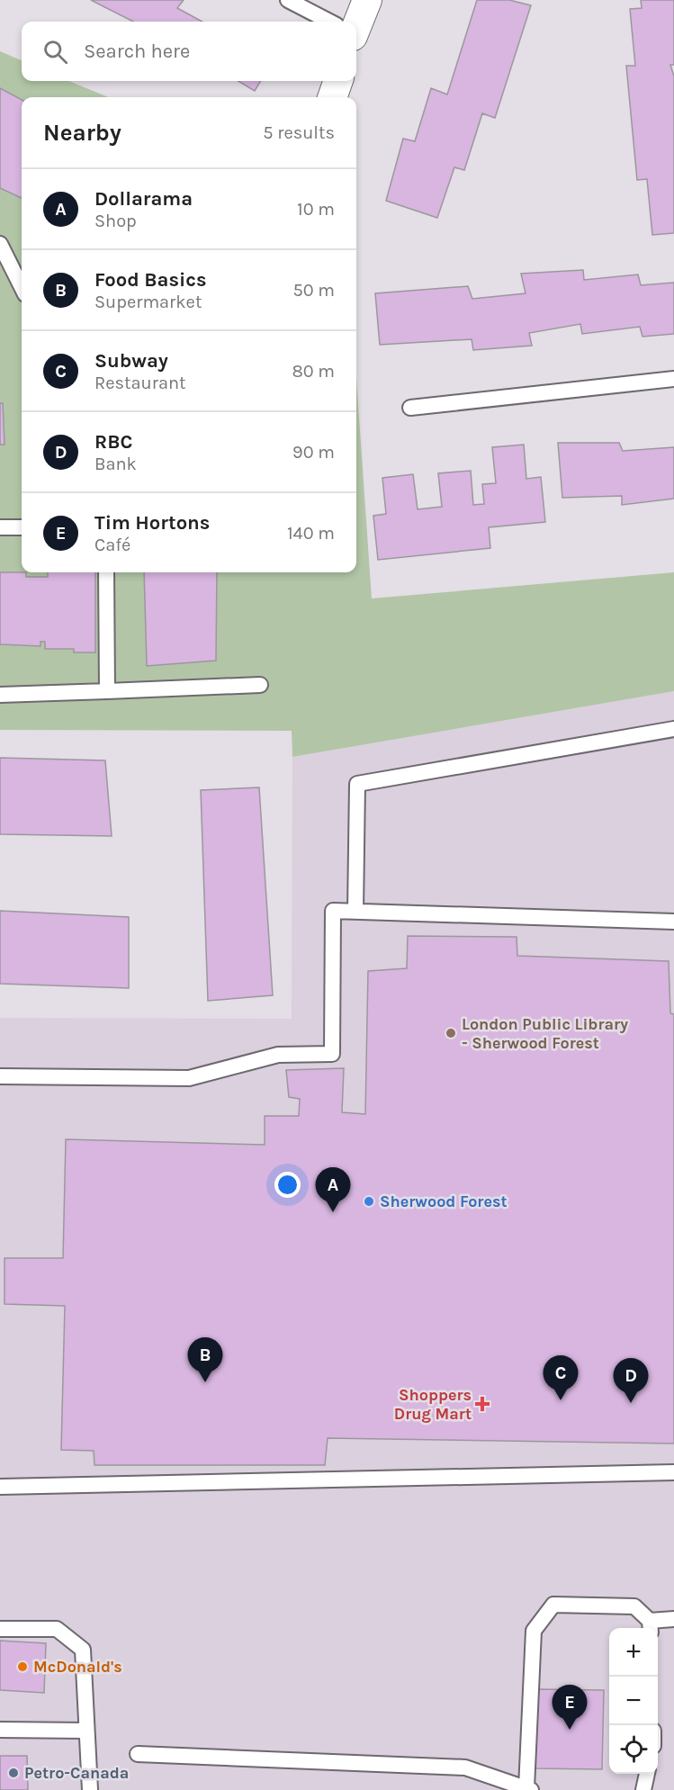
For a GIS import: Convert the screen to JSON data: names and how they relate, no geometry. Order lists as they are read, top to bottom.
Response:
{
  "places": {
    "other": [
      "London Public Library - Sherwood Forest",
      "Sherwood Forest",
      "McDonald's",
      "Petro-Canada"
    ],
    "health": ["Shoppers Drug Mart"]
  },
  "page": {
    "search": "Search here",
    "heading": ["Nearby", "5 results"],
    "list": [
      {
        "mark": "A",
        "name": "Dollarama",
        "note": "Shop",
        "value": "10 m"
      },
      {
        "mark": "B",
        "name": "Food Basics",
        "note": "Supermarket",
        "value": "50 m"
      },
      {
        "mark": "C",
        "name": "Subway",
        "note": "Restaurant",
        "value": "80 m"
      },
      {
        "mark": "D",
        "name": "RBC",
        "note": "Bank",
        "value": "90 m"
      },
      {
        "mark": "E",
        "name": "Tim Hortons",
        "note": "Café",
        "value": "140 m"
      }
    ],
    "pins": [
      "A",
      "B",
      "C",
      "D",
      "E"
    ],
    "map_buttons": ["+", "−"]
  }
}
